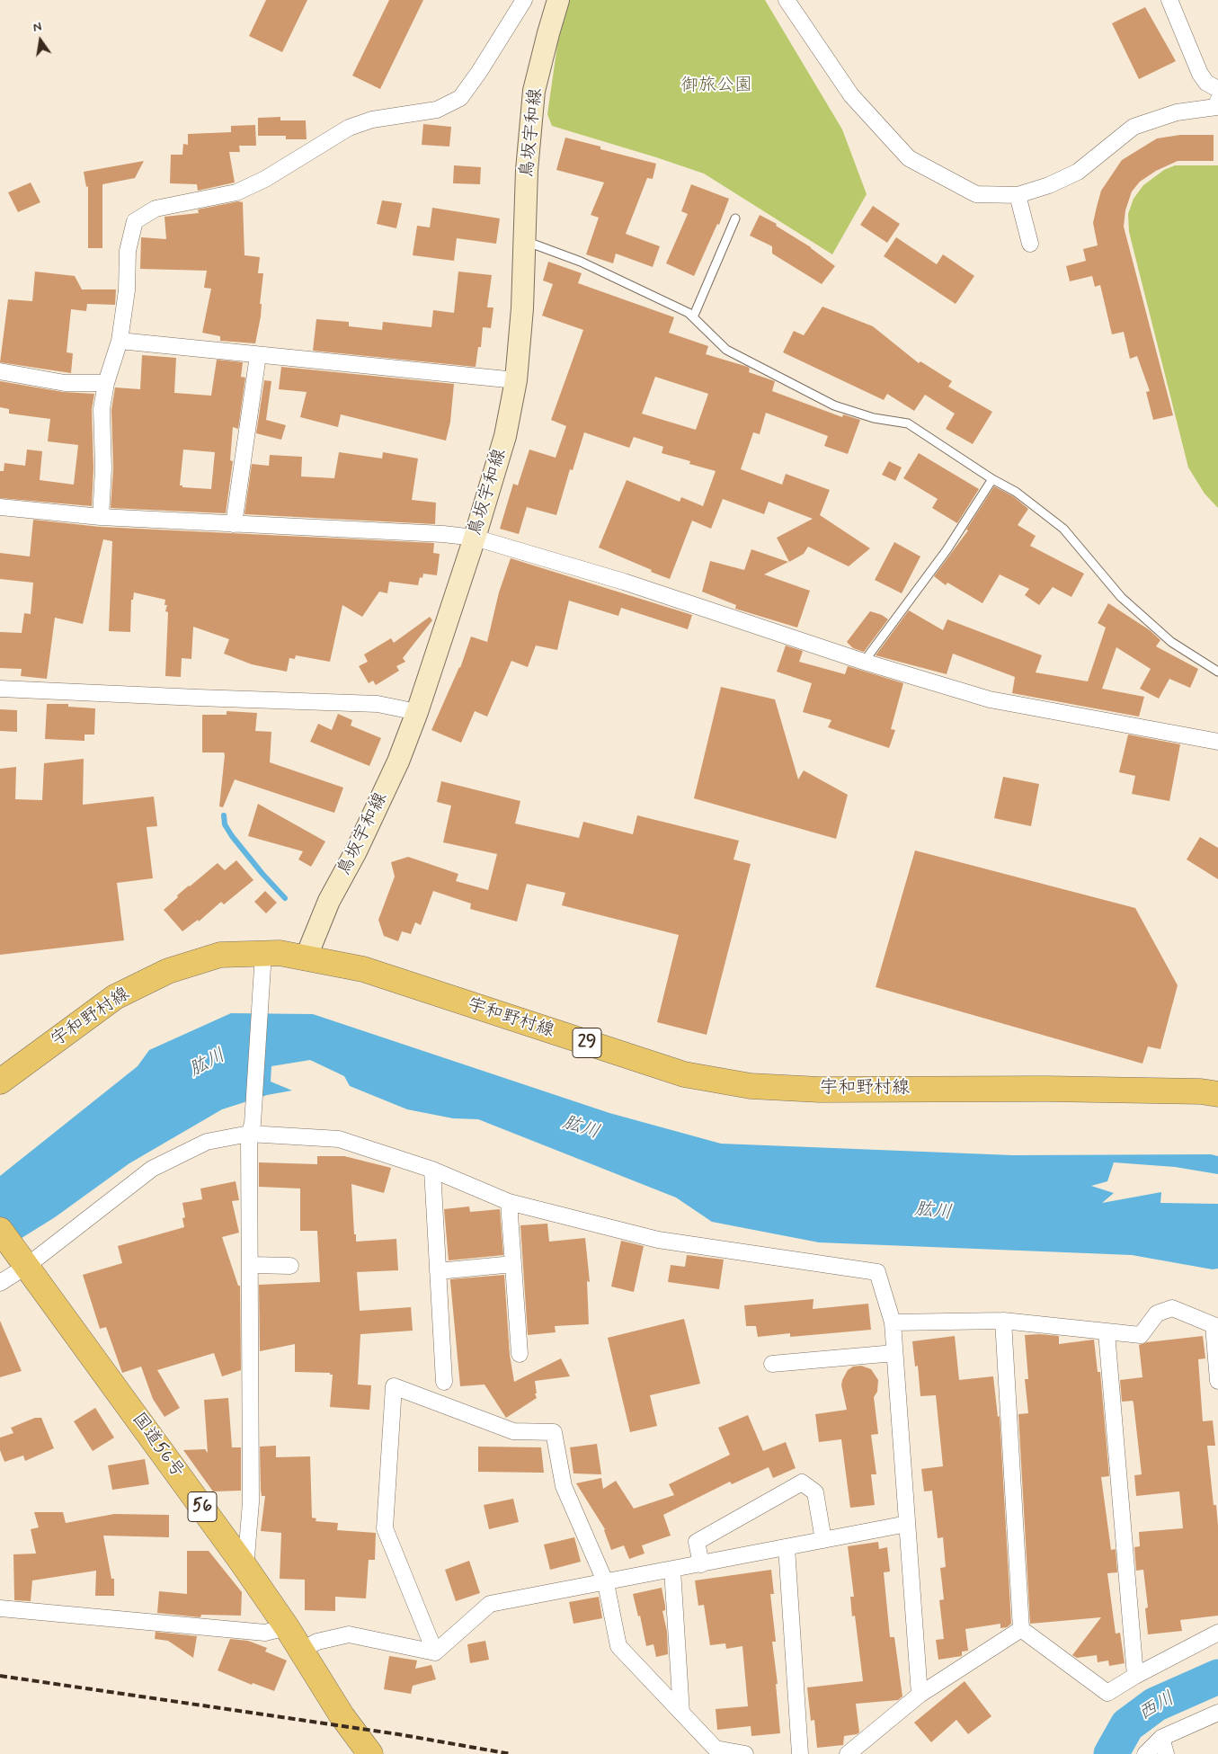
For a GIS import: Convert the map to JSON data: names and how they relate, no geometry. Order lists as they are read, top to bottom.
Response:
{
  "streets": {
    "main road": [
      "鳥坂宇和線",
      "宇和野村線",
      "29",
      "国道56号",
      "56"
    ]
  },
  "crossings": [
    ["鳥坂宇和線", "宇和野村線"]
  ],
  "water": ["肱川", "西川"],
  "parks": ["御旅公園"],
  "north": "top"
}
